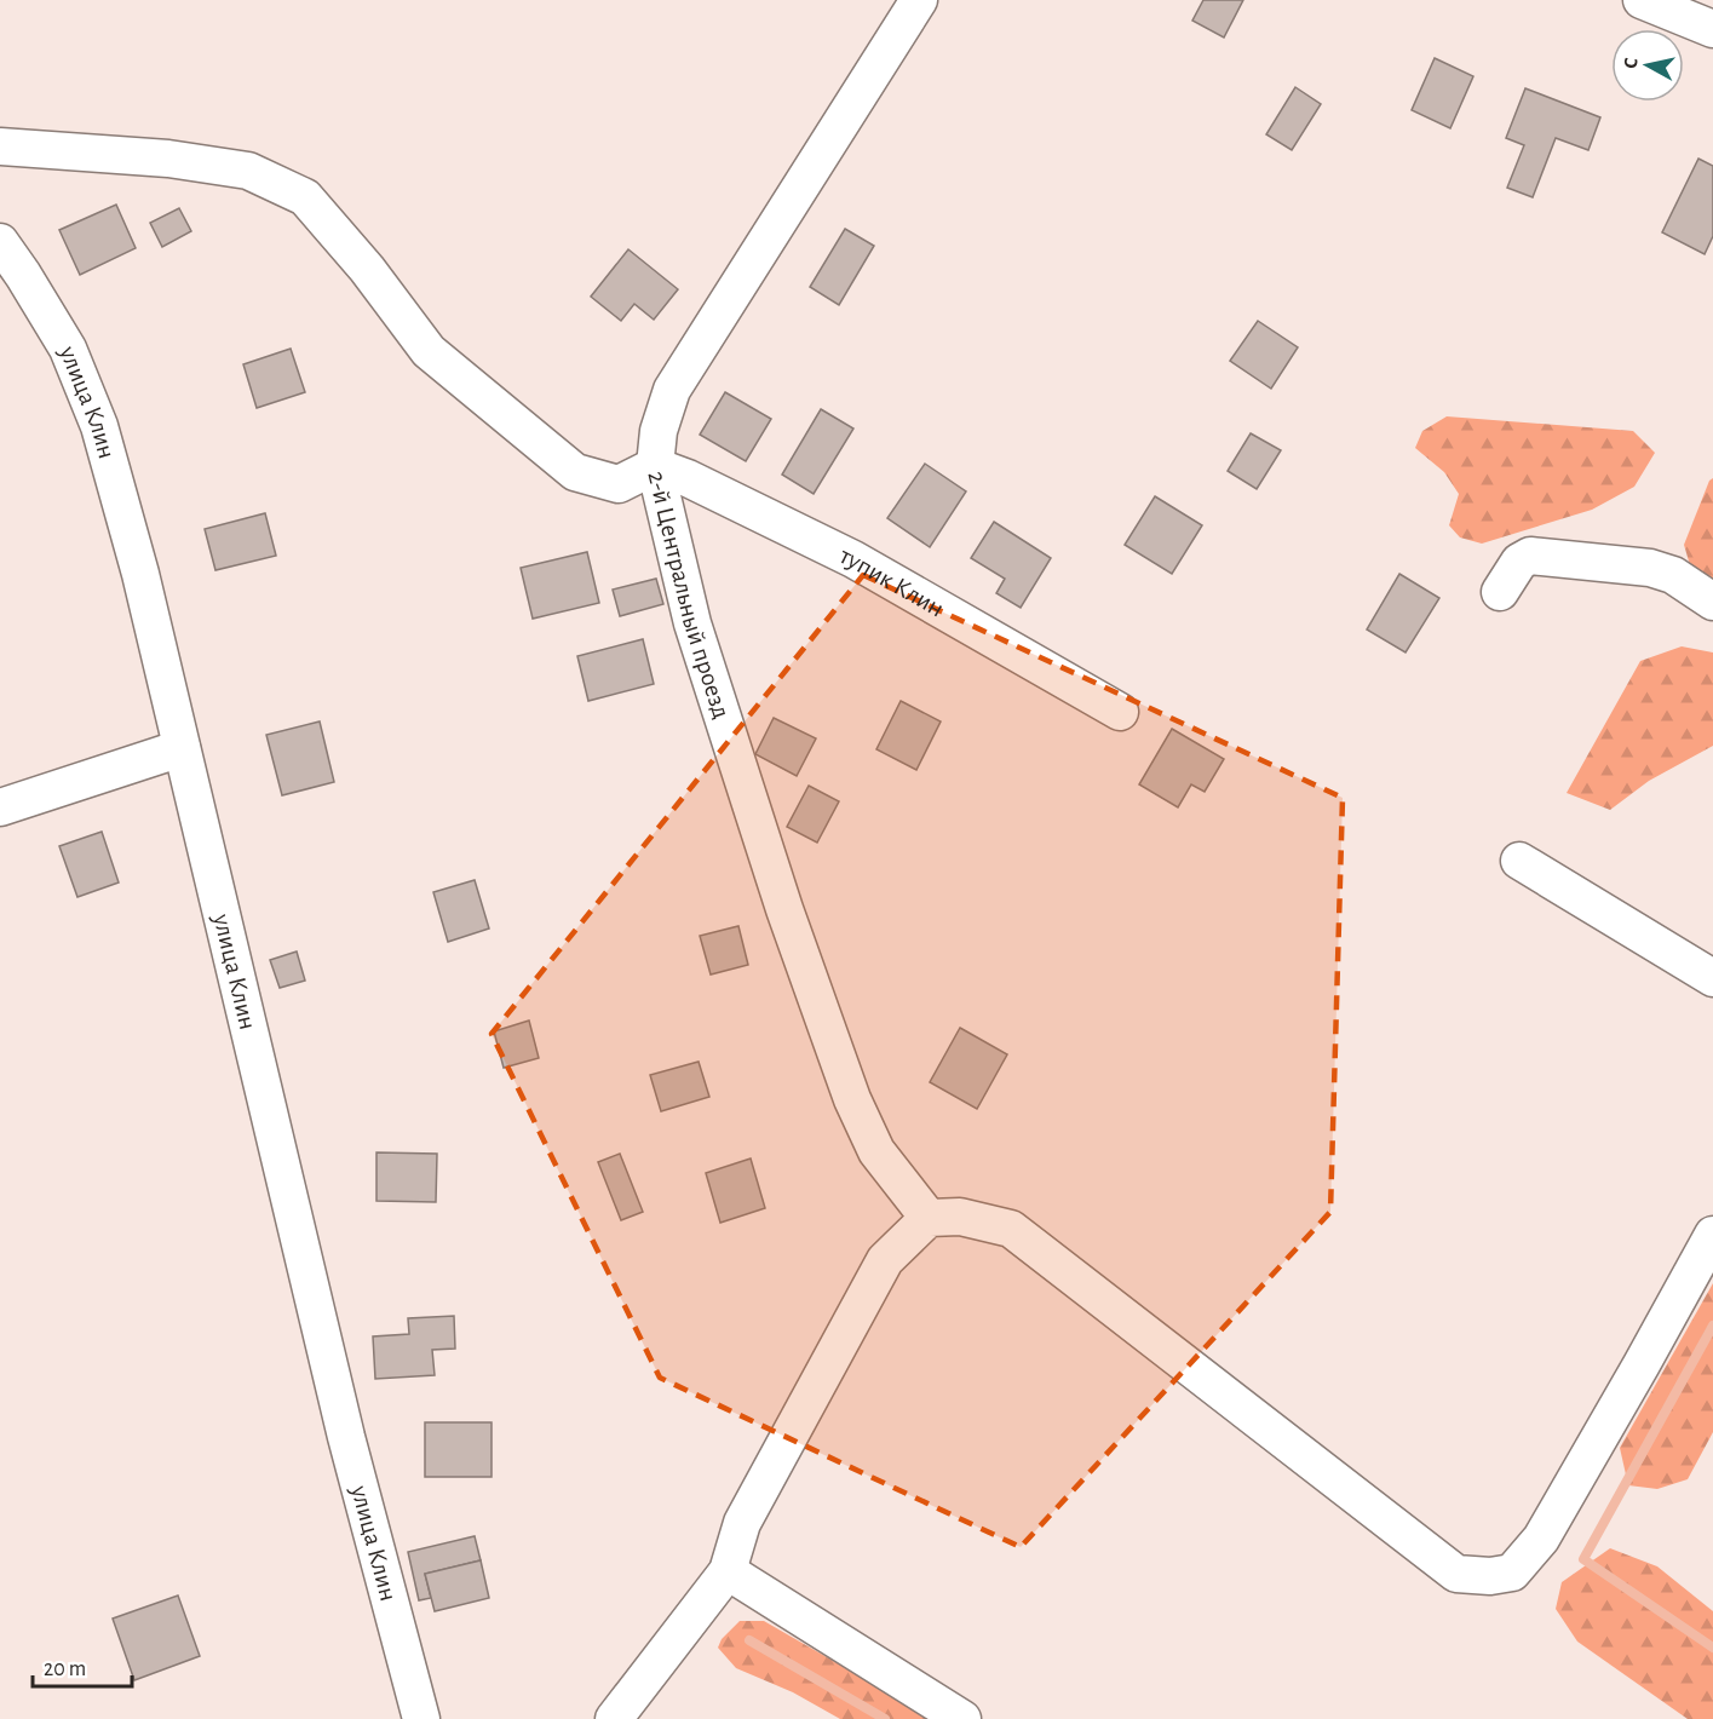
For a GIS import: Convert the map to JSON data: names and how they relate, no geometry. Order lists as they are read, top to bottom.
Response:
{
  "streets": {
    "street": ["улица Клин", "тупик Клин", "2-й Центральный проезд"]
  },
  "crossings": [
    ["тупик Клин", "2-й Центральный проезд"]
  ],
  "scale_bar": "20 m",
  "north": "left"
}
